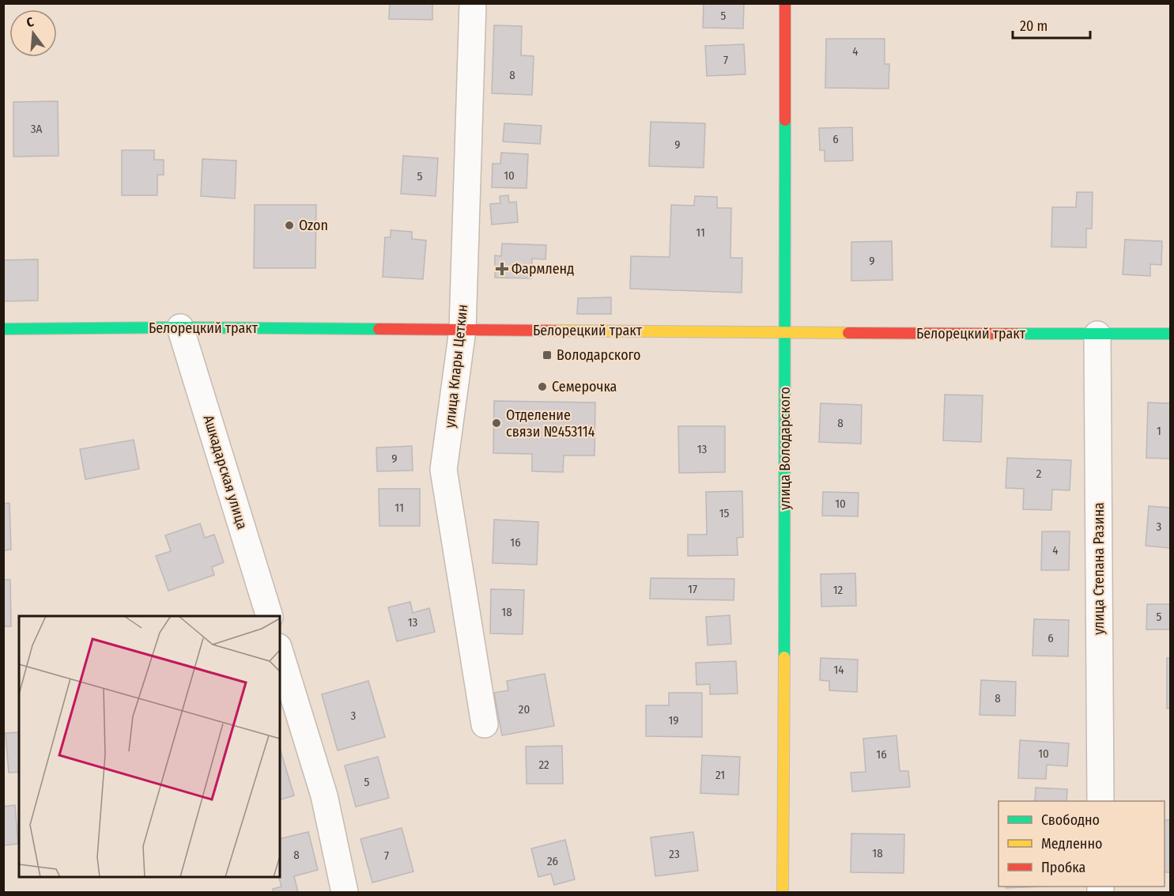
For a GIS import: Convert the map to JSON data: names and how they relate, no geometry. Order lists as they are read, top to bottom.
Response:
{
  "streets": {
    "street": [
      "Белорецкий тракт",
      "улица Клары Цеткин",
      "улица Володарского",
      "Ашкадарская улица",
      "улица Степана Разина"
    ]
  },
  "crossings": [
    ["Белорецкий тракт", "улица Клары Цеткин"],
    ["Белорецкий тракт", "улица Володарского"],
    ["Белорецкий тракт", "Ашкадарская улица"],
    ["Белорецкий тракт", "улица Степана Разина"]
  ],
  "places": {
    "other": ["Ozon", "Семерочка", "Отделение связи №453114"],
    "health": ["Фармленд"],
    "transit": ["Володарского"]
  },
  "house_numbers": [
    "5",
    "4",
    "7",
    "8",
    "3А",
    "6",
    "9",
    "10",
    "5",
    "11",
    "9",
    "8",
    "1",
    "13",
    "9",
    "2",
    "10",
    "11",
    "15",
    "3",
    "16",
    "4",
    "17",
    "12",
    "18",
    "5",
    "13",
    "6",
    "14",
    "8",
    "20",
    "3",
    "19",
    "10",
    "16",
    "22",
    "21",
    "5",
    "18",
    "23",
    "8",
    "7",
    "26"
  ],
  "legend": ["Свободно", "Медленно", "Пробка"],
  "scale_bar": "20 m",
  "north": "top"
}
